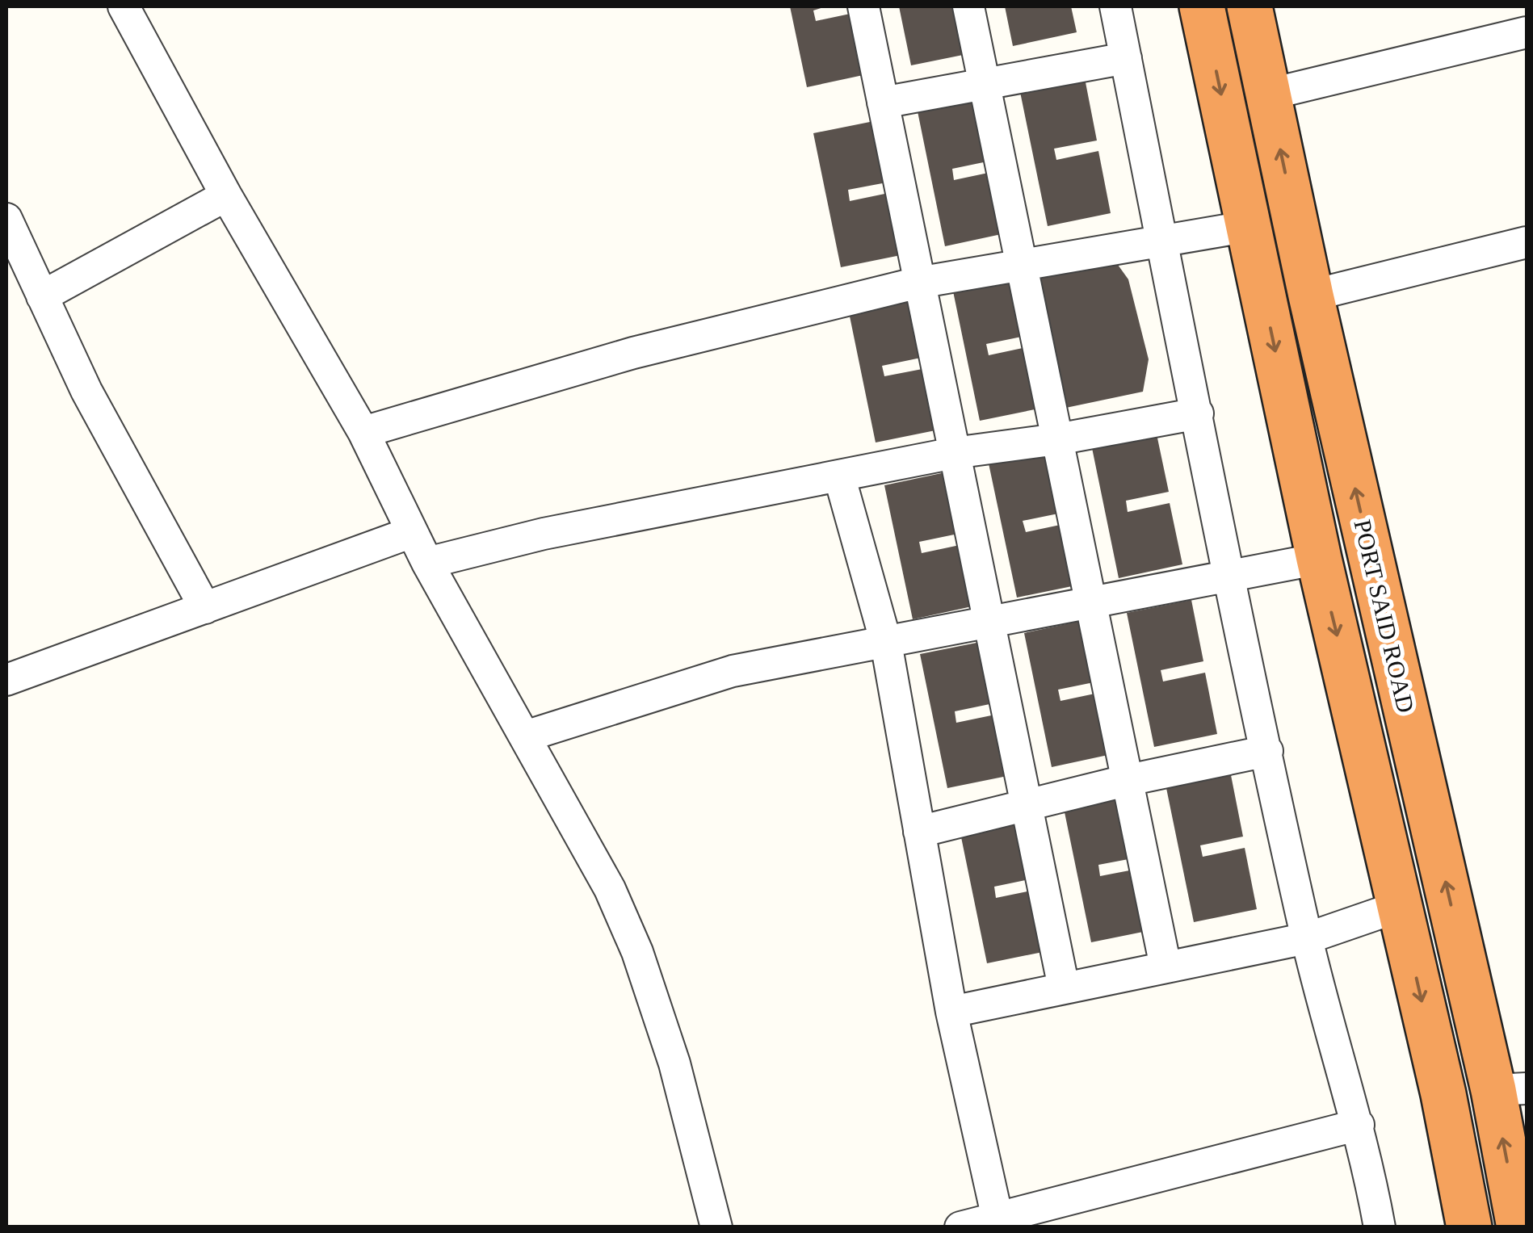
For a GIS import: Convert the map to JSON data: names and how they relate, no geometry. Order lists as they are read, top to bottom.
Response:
{
  "streets": {
    "highway": ["PORT SAID ROAD"]
  }
}
